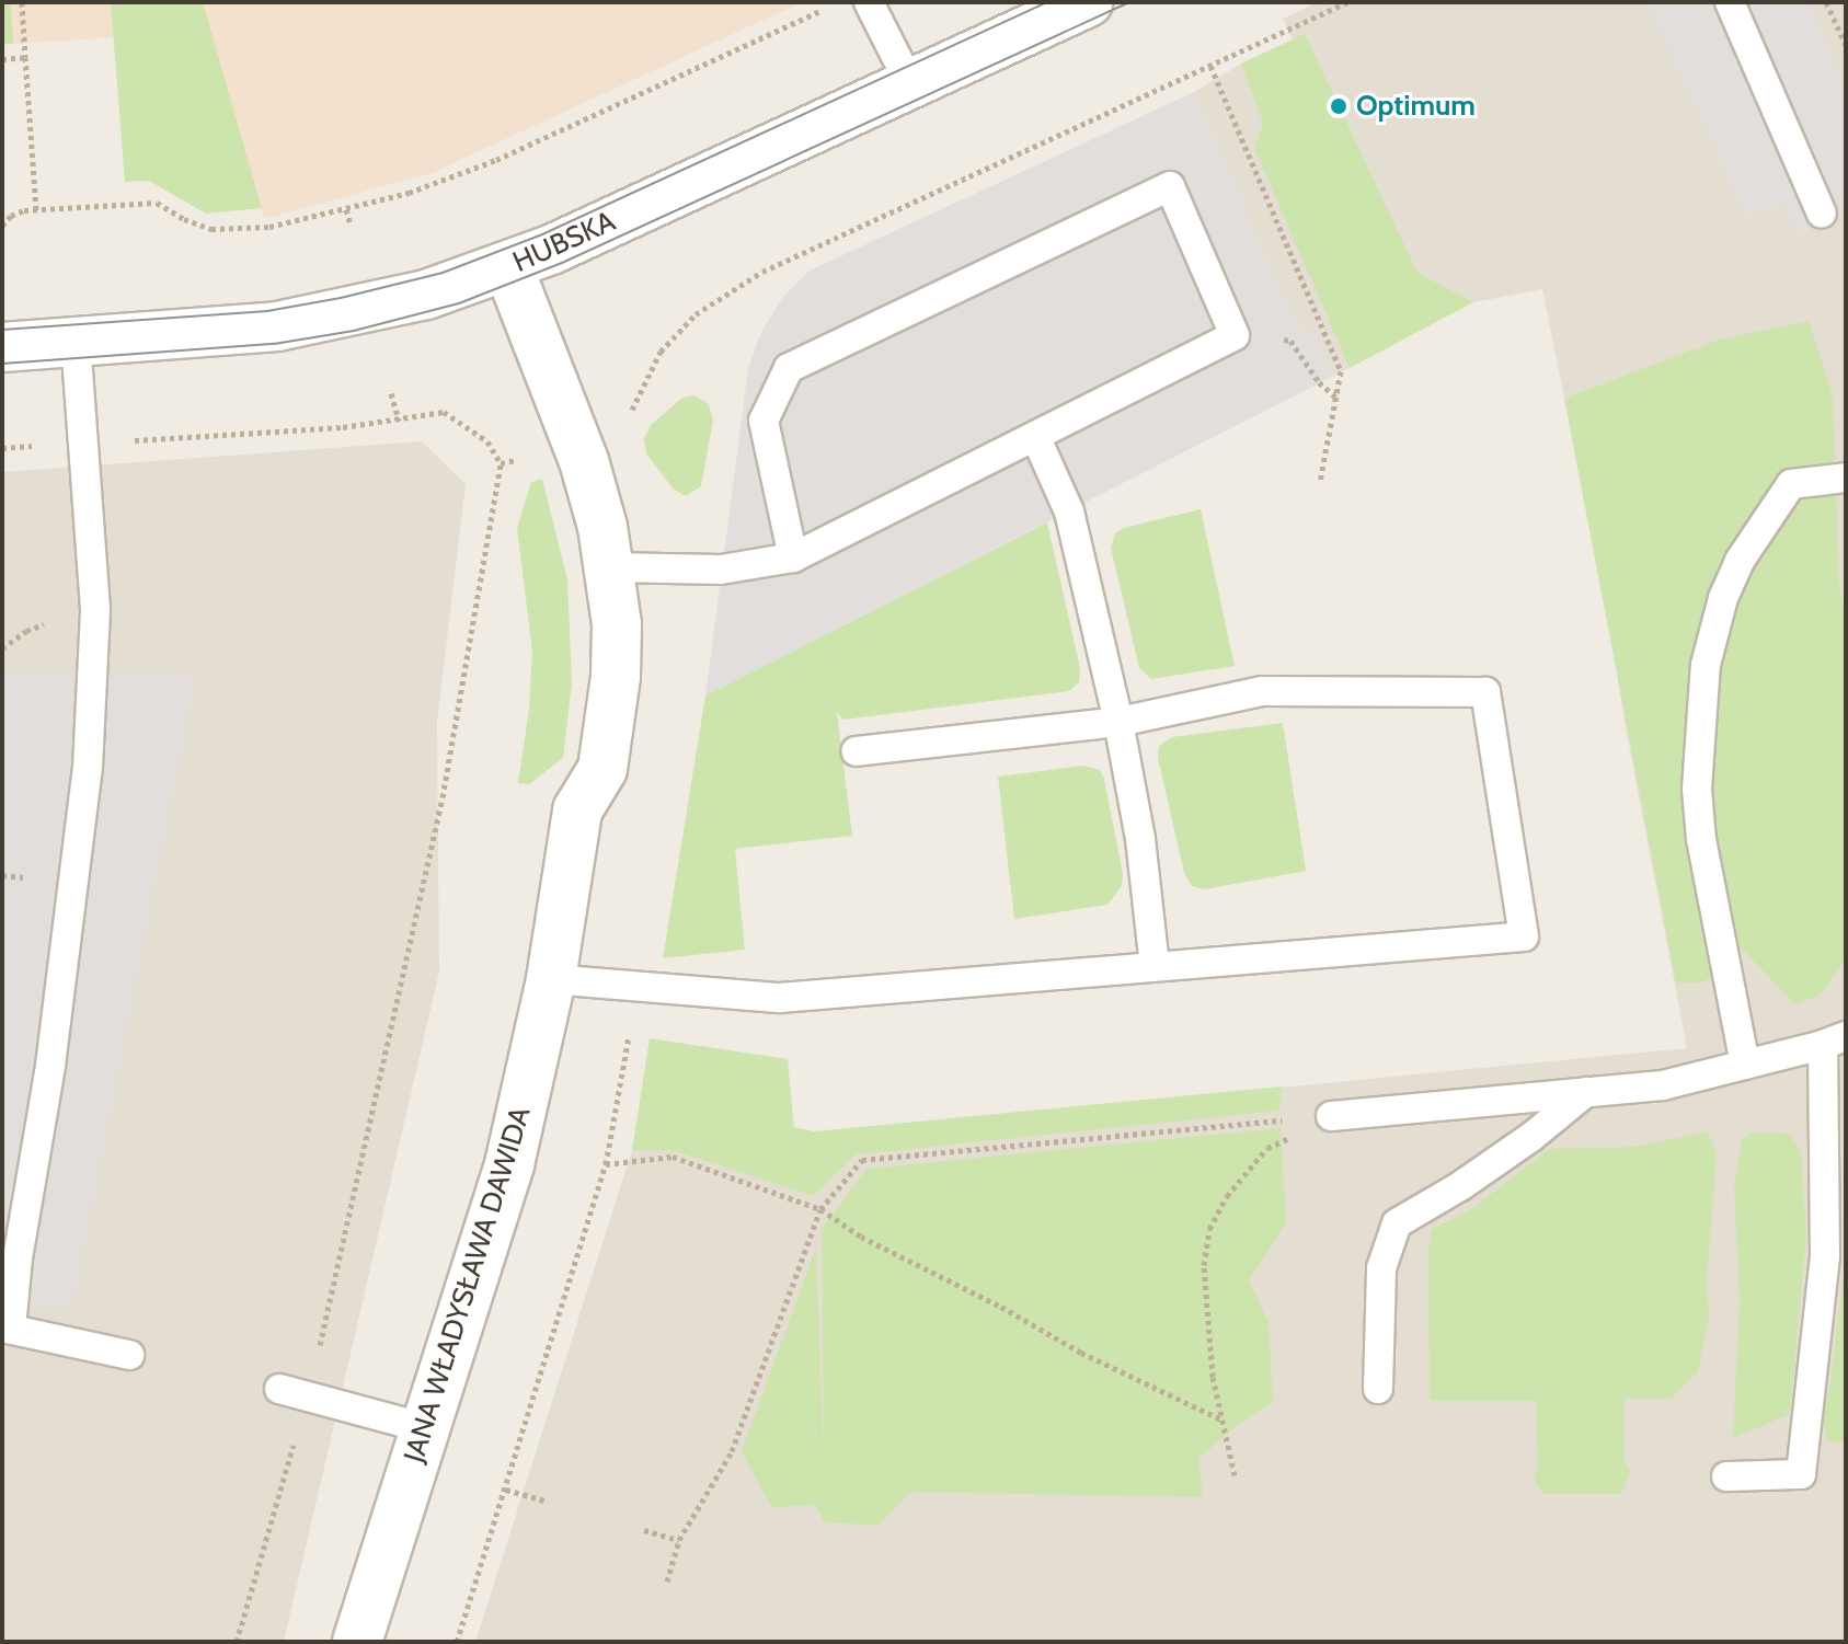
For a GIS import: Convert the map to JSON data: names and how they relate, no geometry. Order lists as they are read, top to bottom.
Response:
{
  "streets": {
    "street": ["HUBSKA", "JANA WŁADYSŁAWA DAWIDA"]
  },
  "crossings": [
    ["HUBSKA", "JANA WŁADYSŁAWA DAWIDA"]
  ],
  "places": ["Optimum"]
}
